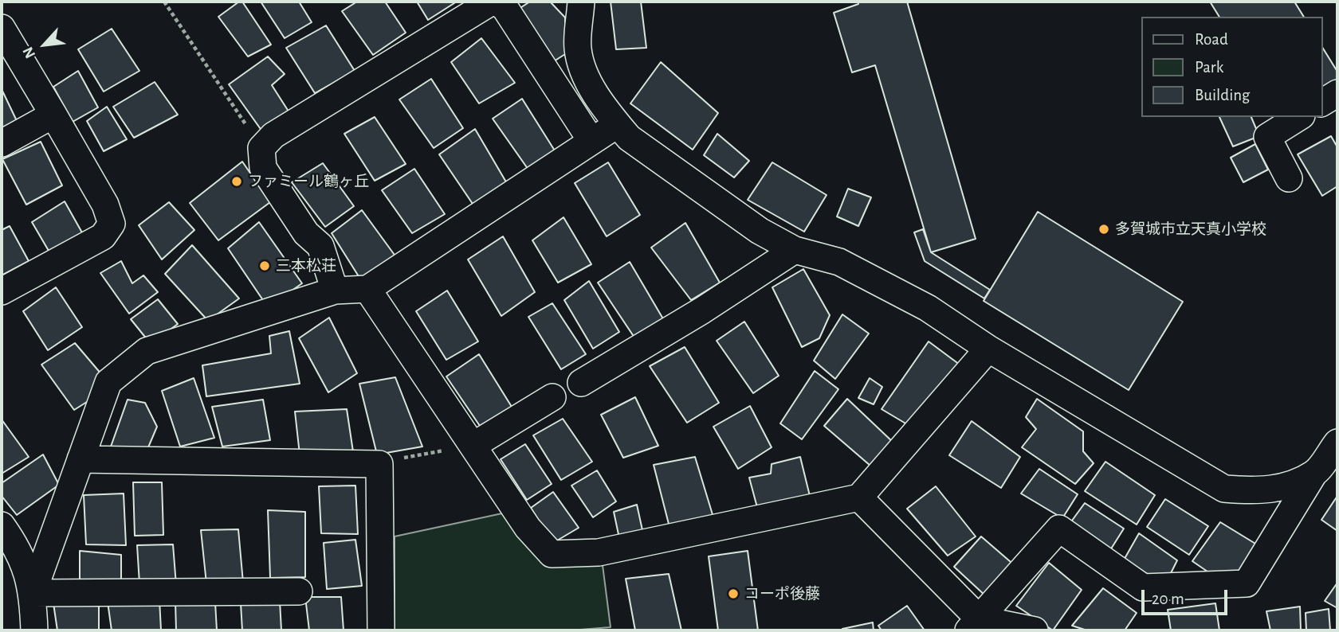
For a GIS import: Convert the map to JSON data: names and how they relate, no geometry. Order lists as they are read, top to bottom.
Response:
{
  "places": [
    "ファミール鶴ヶ丘",
    "多賀城市立天真小学校",
    "三本松荘",
    "コーポ後藤"
  ],
  "legend": ["Road", "Park", "Building"],
  "scale_bar": "20 m",
  "north": "bottom left"
}
